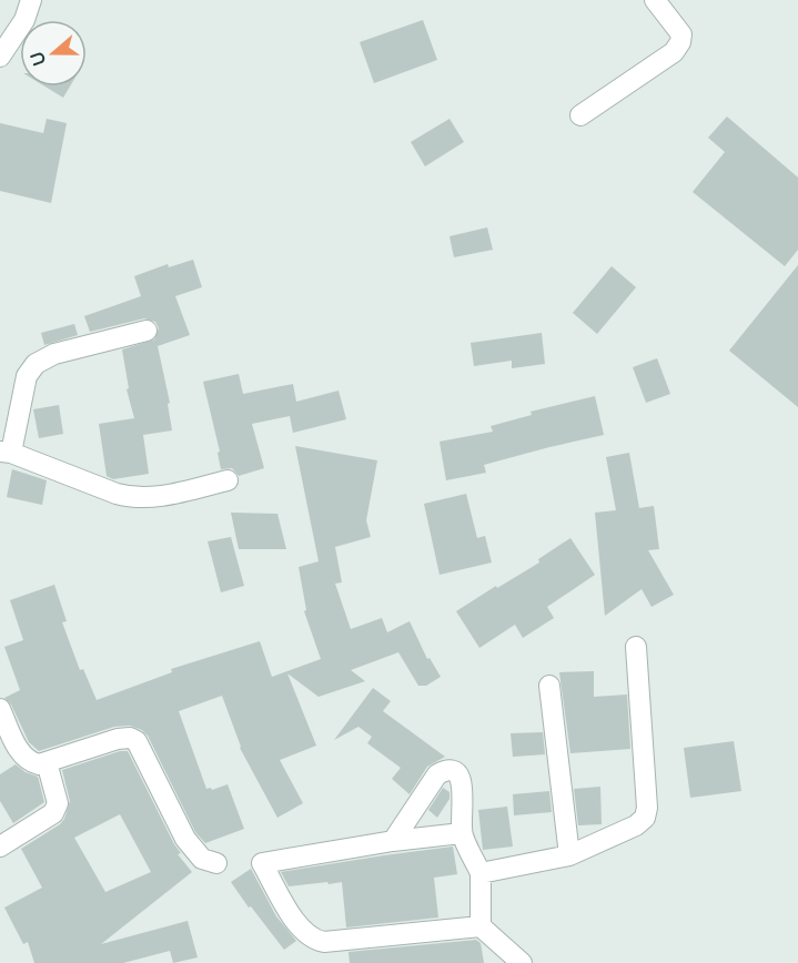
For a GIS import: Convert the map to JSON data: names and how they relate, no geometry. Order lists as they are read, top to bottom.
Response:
{
  "north": "left"
}
